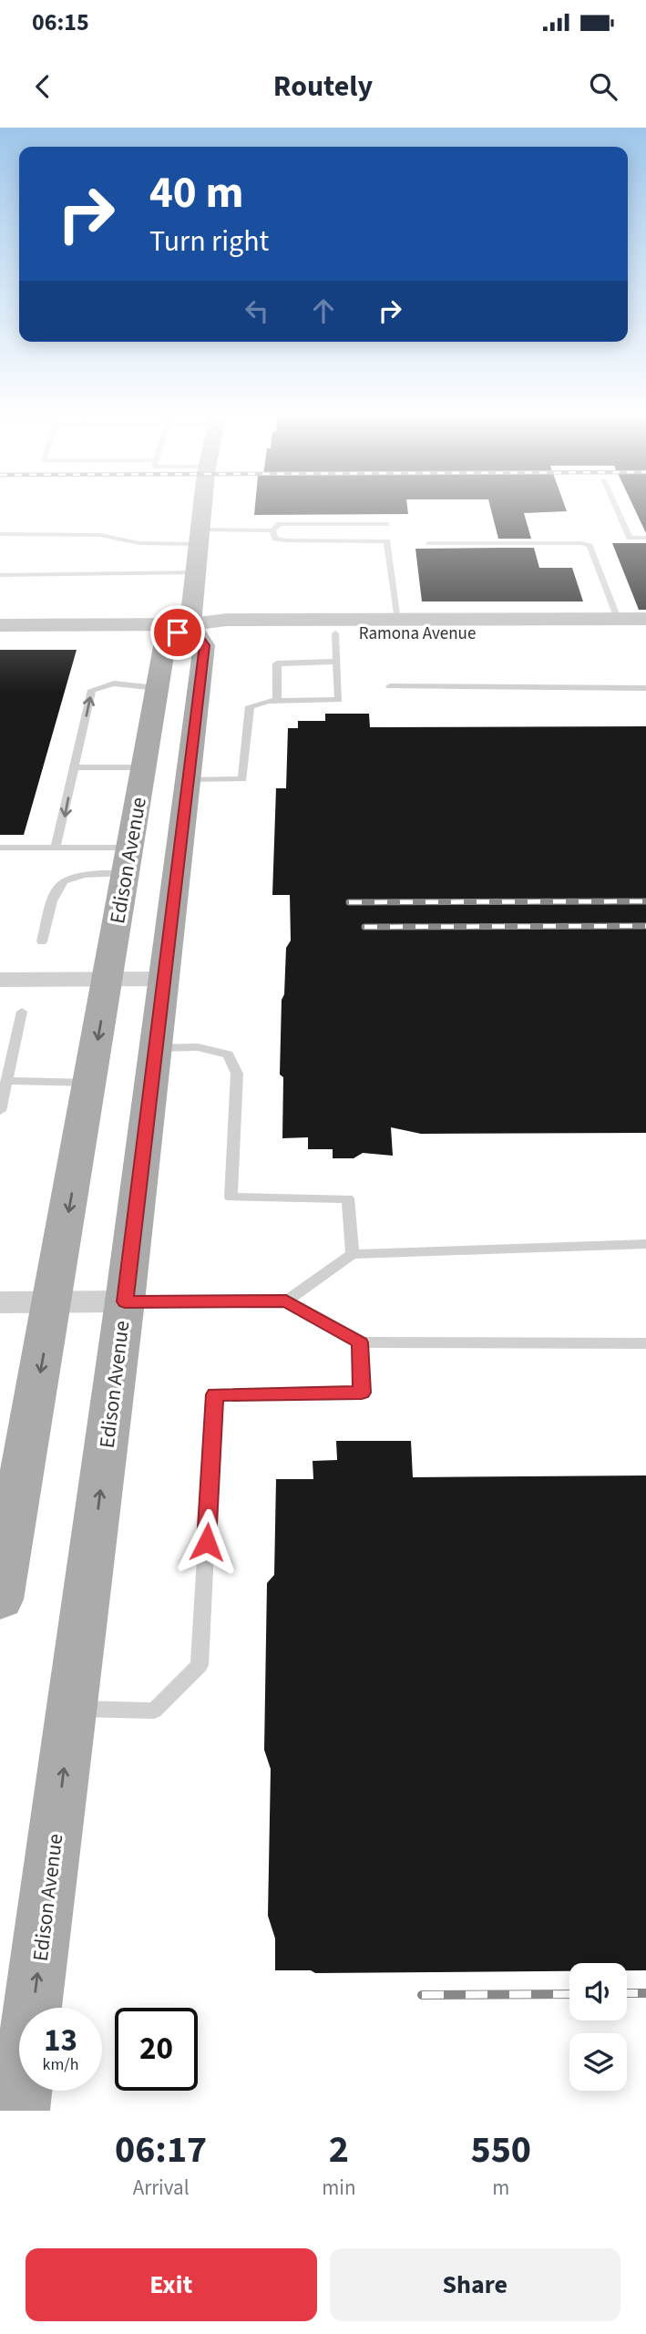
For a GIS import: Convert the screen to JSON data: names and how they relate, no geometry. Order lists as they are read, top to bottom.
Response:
{
  "streets": {
    "main road": ["Ramona Avenue", "Edison Avenue"]
  },
  "crossings": [
    ["Ramona Avenue", "Edison Avenue"]
  ],
  "page": {
    "status": "06:15",
    "header": "Routely",
    "turn": ["40 m", "Turn right"],
    "speed": "13 km/h",
    "limit": "20",
    "eta": [
      "06:17",
      "Arrival",
      "2",
      "min",
      "550",
      "m"
    ],
    "buttons": ["Exit", "Share"]
  }
}
